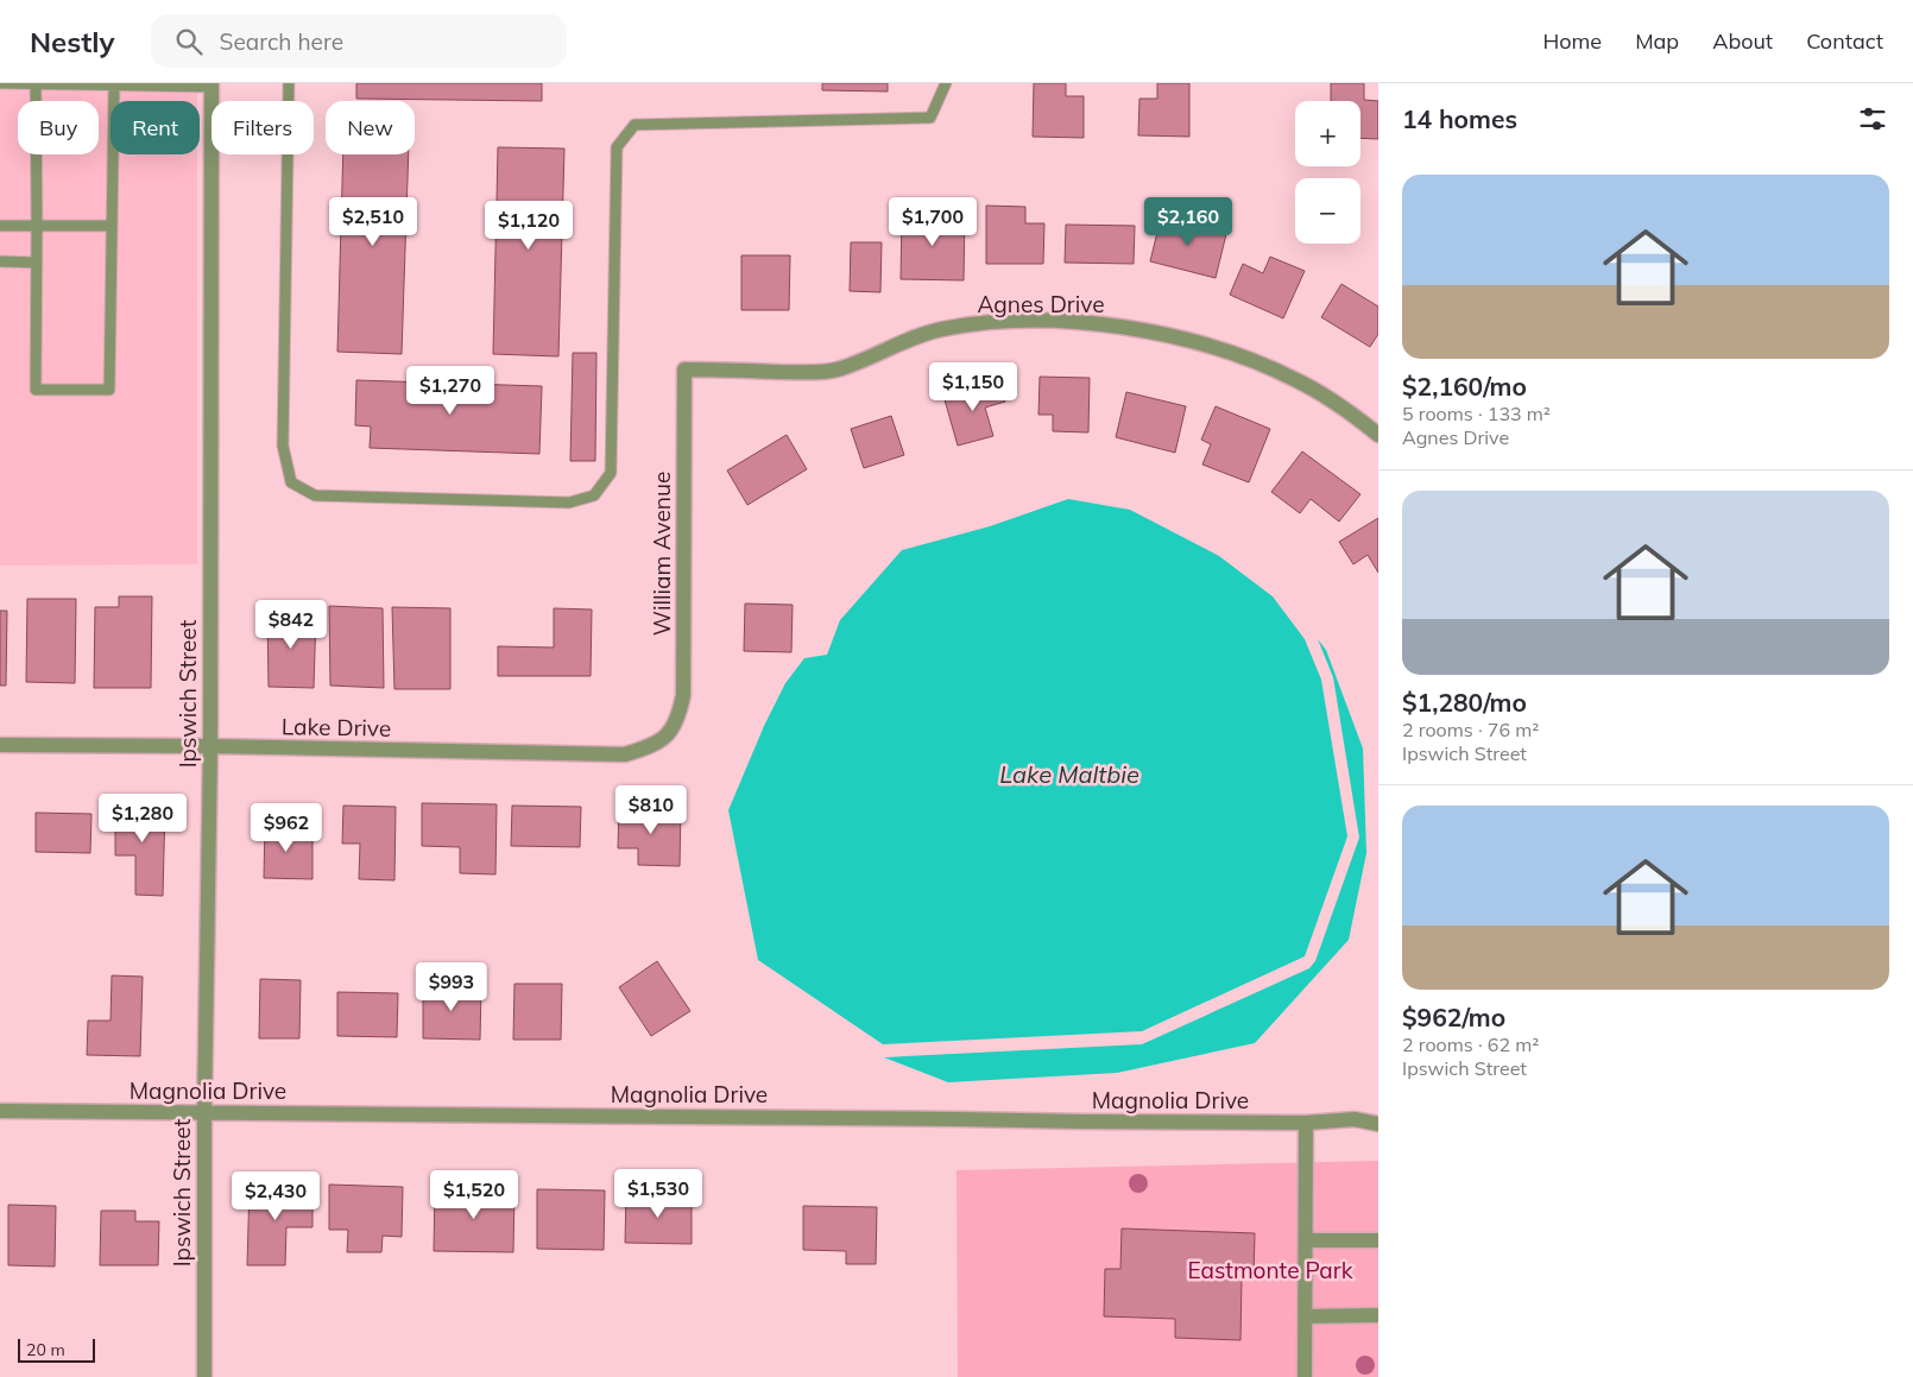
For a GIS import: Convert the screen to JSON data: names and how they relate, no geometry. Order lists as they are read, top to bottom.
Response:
{
  "streets": {
    "street": [
      "Agnes Drive",
      "William Avenue",
      "Ipswich Street",
      "Lake Drive",
      "Magnolia Drive"
    ]
  },
  "crossings": [
    ["Agnes Drive", "William Avenue"],
    ["William Avenue", "Lake Drive"],
    ["Ipswich Street", "Lake Drive"],
    ["Ipswich Street", "Magnolia Drive"]
  ],
  "water": ["Lake Maltbie"],
  "parks": ["Eastmonte Park"],
  "scale_bar": "20 m",
  "page": {
    "header": "Nestly",
    "search": "Search here",
    "nav": [
      "Home",
      "Map",
      "About",
      "Contact"
    ],
    "heading": "14 homes",
    "map_buttons": ["+", "−"],
    "chip": [
      "Buy",
      "Rent",
      "Filters",
      "New"
    ],
    "list": [
      {
        "name": "$2,160/mo",
        "note": "5 rooms · 133 m² · Agnes Drive"
      },
      {
        "name": "$1,280/mo",
        "note": "2 rooms · 76 m² · Ipswich Street"
      },
      {
        "name": "$962/mo",
        "note": "2 rooms · 62 m² · Ipswich Street"
      }
    ],
    "price": [
      "$2,510",
      "$1,700",
      "$2,160",
      "$1,120",
      "$1,150",
      "$1,270",
      "$842",
      "$810",
      "$1,280",
      "$962",
      "$993",
      "$1,530",
      "$1,520",
      "$2,430"
    ],
    "scale": "20 m"
  }
}
